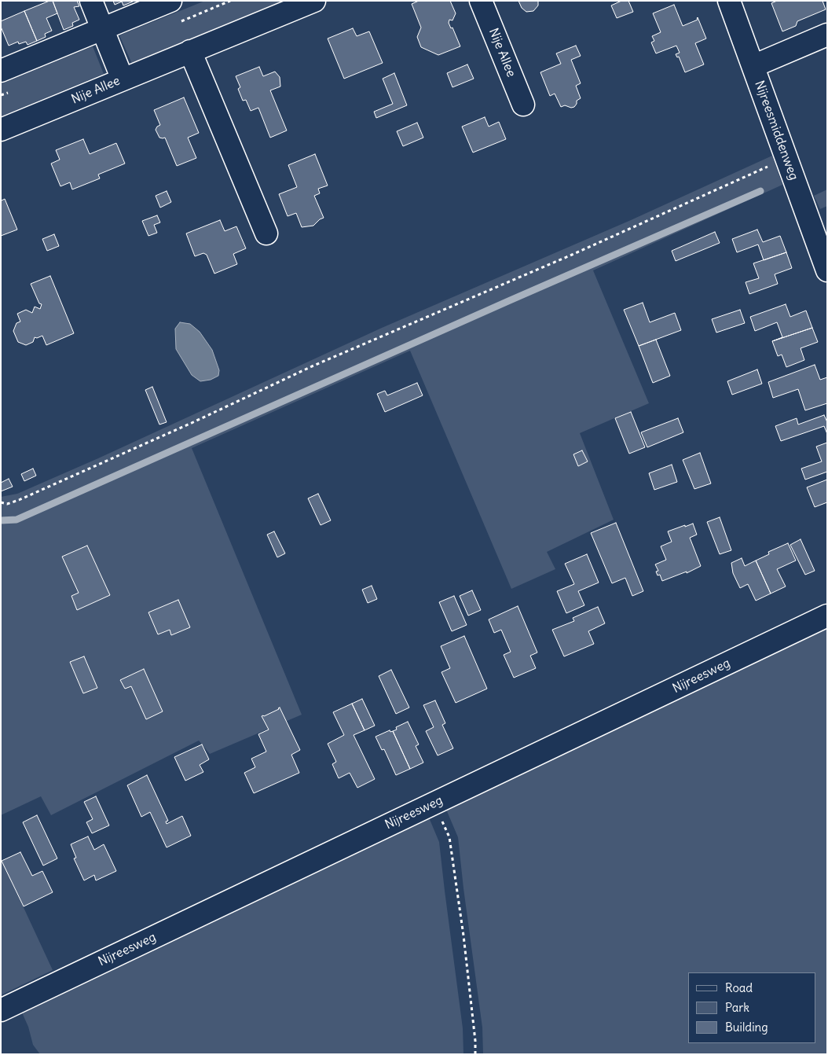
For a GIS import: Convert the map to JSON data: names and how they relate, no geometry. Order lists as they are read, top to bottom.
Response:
{
  "streets": {
    "street": ["Nije Allee", "Nijreesmiddenweg", "Nijreesweg"]
  },
  "legend": ["Road", "Park", "Building"]
}
